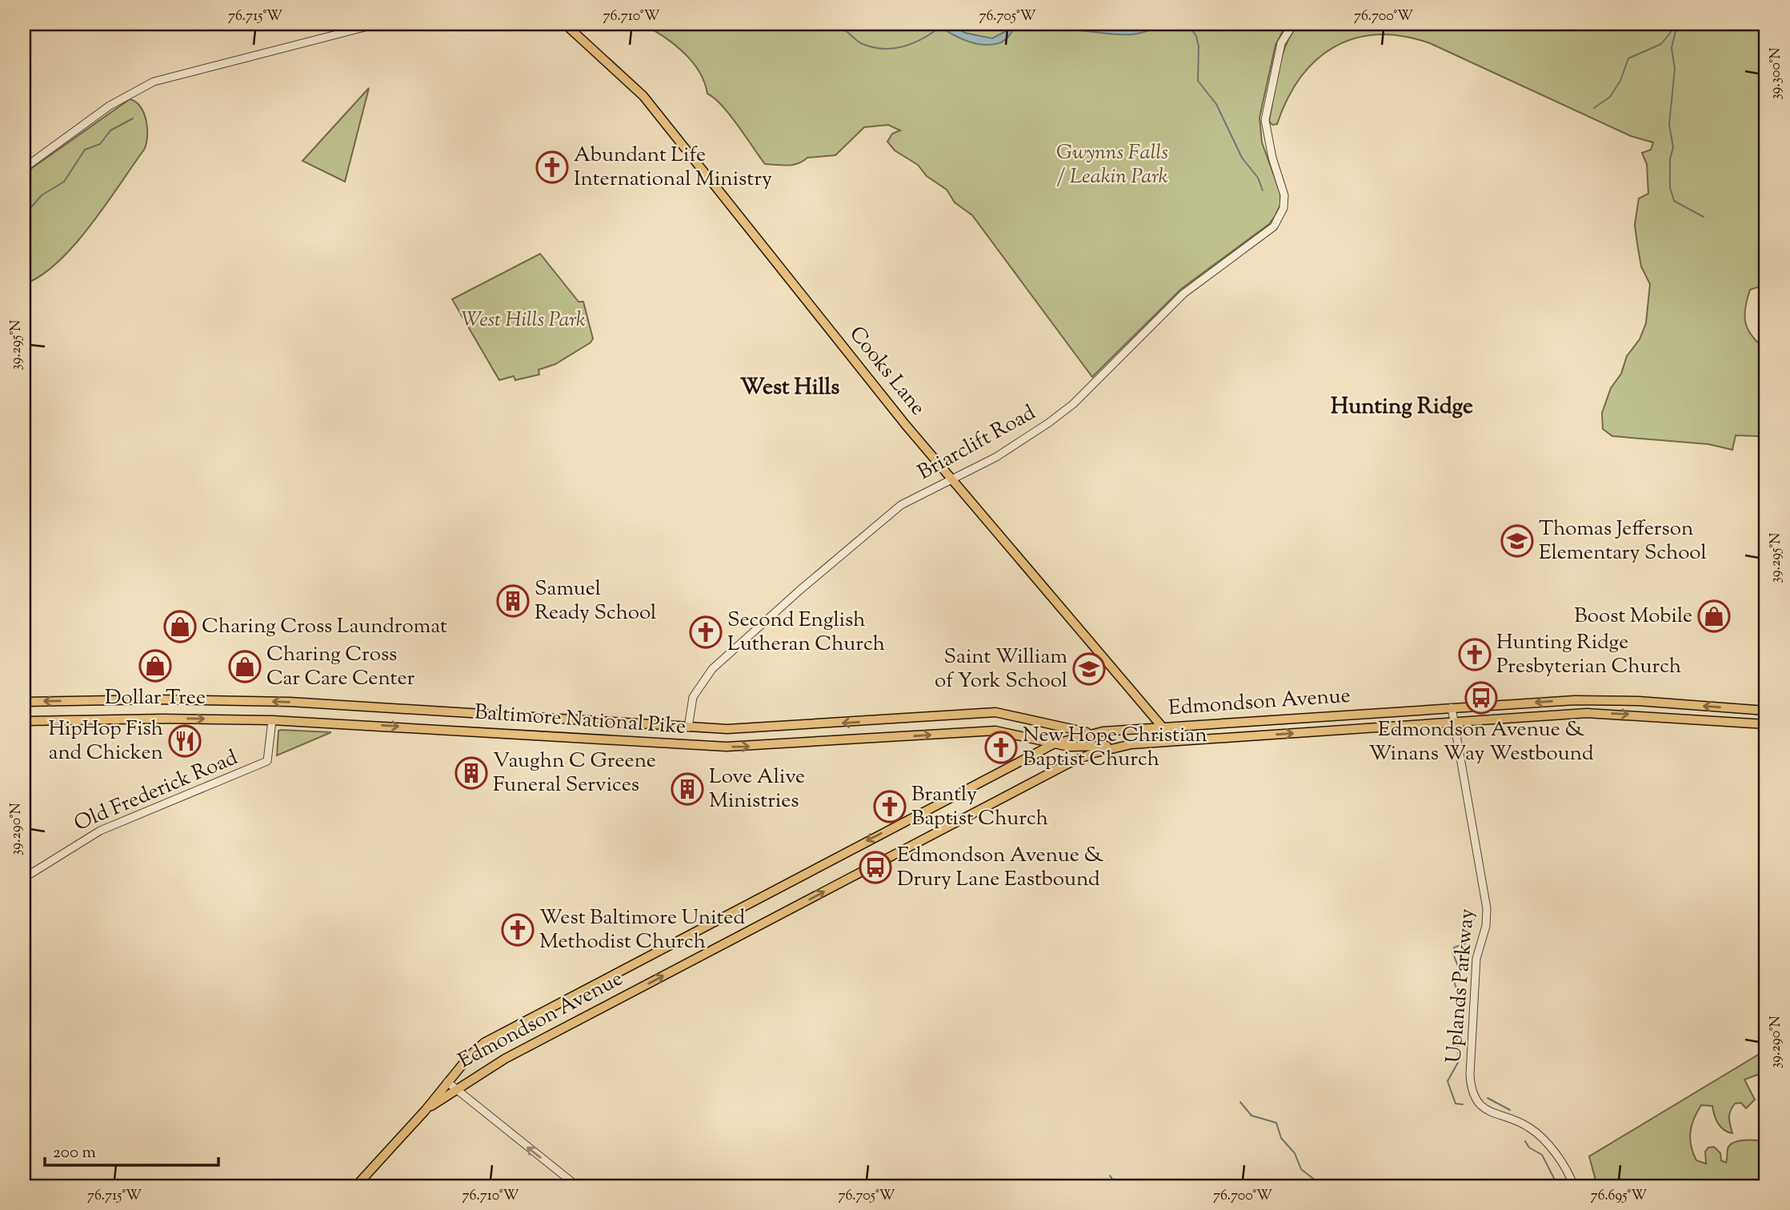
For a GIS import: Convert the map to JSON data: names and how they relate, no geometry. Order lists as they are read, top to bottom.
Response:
{
  "streets": {
    "main road": ["Cooks Lane", "Edmondson Avenue", "Baltimore National Pike"],
    "street": ["Briarclift Road", "Old Frederick Road", "Uplands Parkway"]
  },
  "crossings": [
    ["Cooks Lane", "Briarclift Road"],
    ["Cooks Lane", "Edmondson Avenue"],
    ["Briarclift Road", "Baltimore National Pike"],
    ["Edmondson Avenue", "Baltimore National Pike"],
    ["Edmondson Avenue", "Uplands Parkway"],
    ["Baltimore National Pike", "Old Frederick Road"]
  ],
  "districts": ["West Hills", "Hunting Ridge"],
  "parks": ["Gwynns Falls / Leakin Park", "West Hills Park"],
  "places": {
    "church": [
      "Abundant Life International Ministry",
      "Second English Lutheran Church",
      "Hunting Ridge Presbyterian Church",
      "New Hope Christian Baptist Church",
      "Brantly Baptist Church",
      "West Baltimore United Methodist Church"
    ],
    "school or university": ["Thomas Jefferson Elementary School", "Saint William of York School"],
    "building": ["Samuel Ready School", "Vaughn C Greene Funeral Services", "Love Alive Ministries"],
    "shop": [
      "Boost Mobile",
      "Charing Cross Laundromat",
      "Dollar Tree",
      "Charing Cross Car Care Center"
    ],
    "bus stop": ["Edmondson Avenue & Winans Way Westbound", "Edmondson Avenue & Drury Lane Eastbound"],
    "restaurant": ["HipHop Fish and Chicken"]
  },
  "scale_bar": "200 m",
  "coordinates": [
    "76.715°W",
    "76.710°W",
    "76.705°W",
    "76.700°W",
    "39.300°N",
    "39.295°N",
    "39.290°N",
    "76.695°W"
  ]
}
